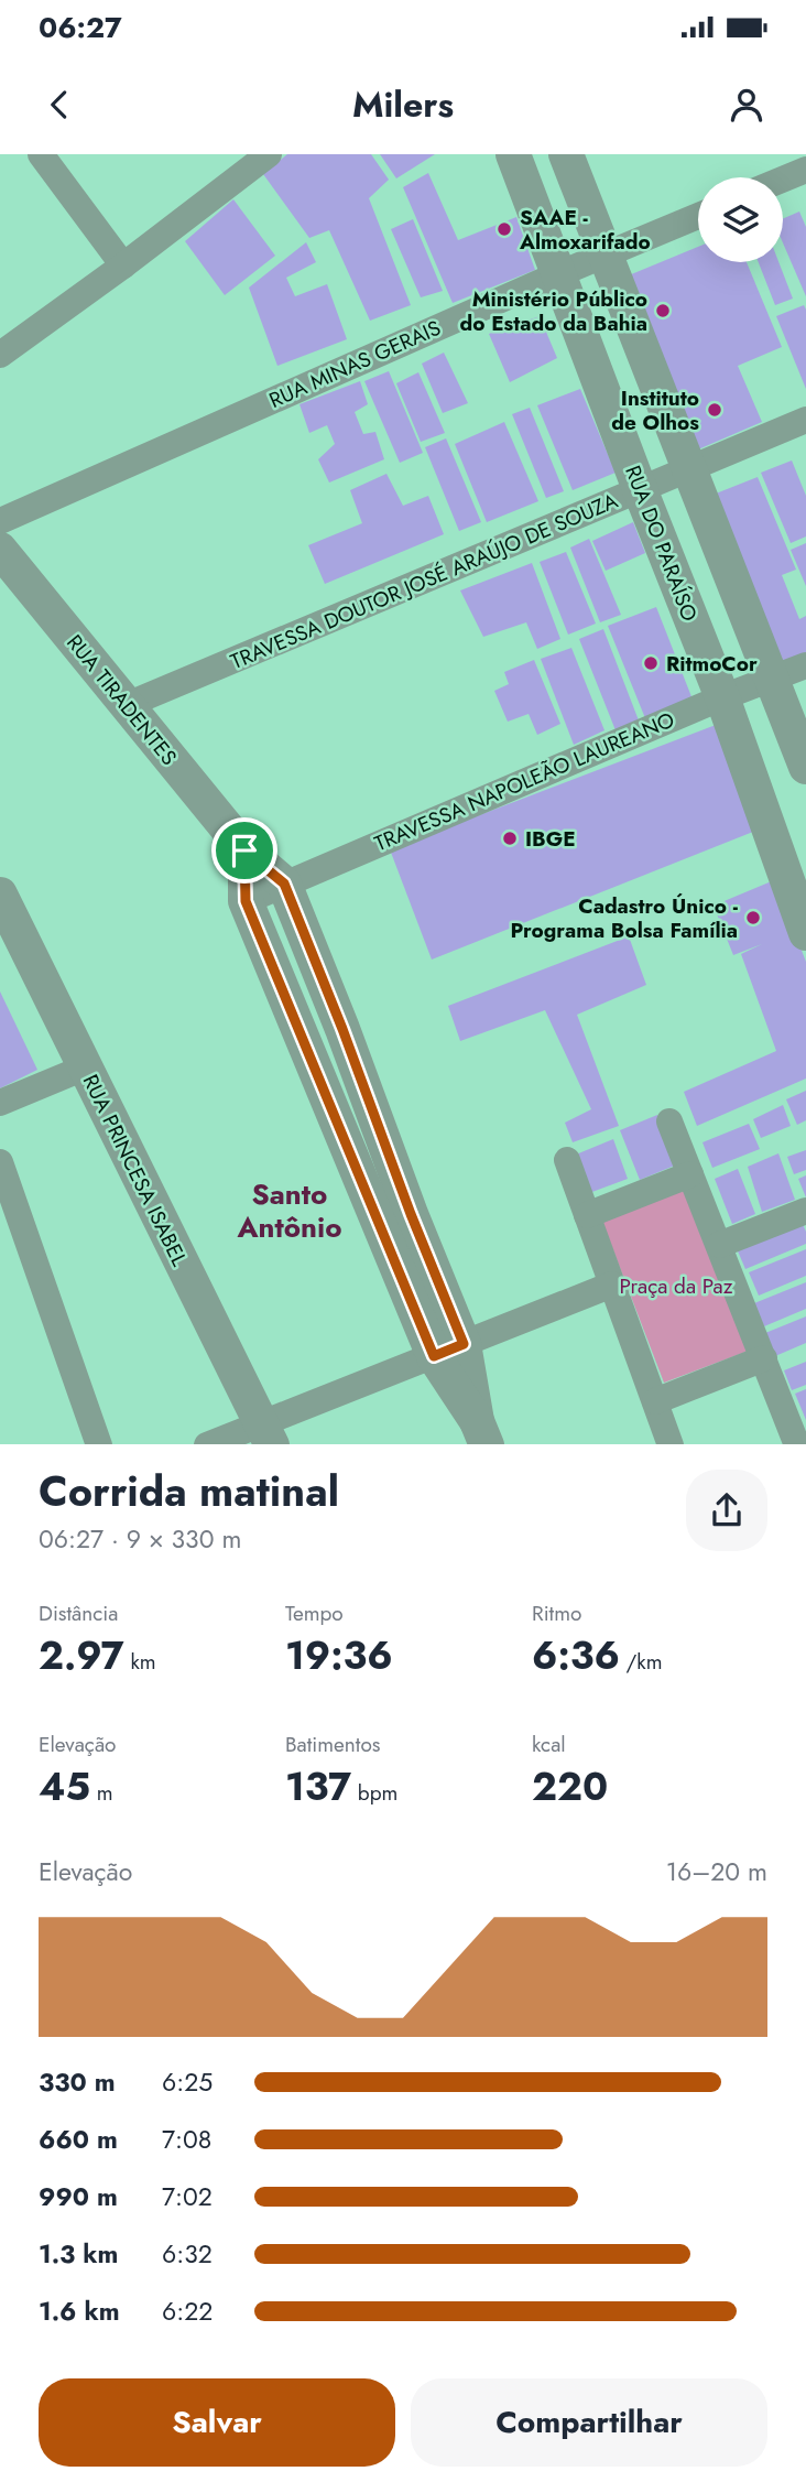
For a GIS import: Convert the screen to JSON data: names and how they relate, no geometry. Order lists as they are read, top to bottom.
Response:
{
  "streets": {
    "street": [
      "RUA MINAS GERAIS",
      "RUA DO PARAÍSO",
      "TRAVESSA DOUTOR JOSÉ ARAÚJO DE SOUZA",
      "RUA TIRADENTES",
      "TRAVESSA NAPOLEÃO LAUREANO",
      "RUA PRINCESA ISABEL"
    ]
  },
  "crossings": [
    ["RUA MINAS GERAIS", "RUA DO PARAÍSO"],
    ["RUA DO PARAÍSO", "TRAVESSA DOUTOR JOSÉ ARAÚJO DE SOUZA"],
    ["RUA DO PARAÍSO", "TRAVESSA NAPOLEÃO LAUREANO"],
    ["TRAVESSA DOUTOR JOSÉ ARAÚJO DE SOUZA", "RUA TIRADENTES"],
    ["RUA TIRADENTES", "TRAVESSA NAPOLEÃO LAUREANO"]
  ],
  "districts": ["Santo Antônio"],
  "parks": ["Praça da Paz"],
  "places": [
    "SAAE - Almoxarifado",
    "Ministério Público do Estado da Bahia",
    "Instituto de Olhos",
    "RitmoCor",
    "IBGE",
    "Cadastro Único - Programa Bolsa Família"
  ],
  "page": {
    "status": "06:27",
    "header": "Milers",
    "heading": ["Corrida matinal", "06:27 · 9 × 330 m"],
    "stats": [
      ["Distância", "2.97 km"],
      ["Tempo", "19:36"],
      ["Ritmo", "6:36 /km"],
      ["Elevação", "45 m"],
      ["Batimentos", "137 bpm"],
      ["kcal", "220"]
    ],
    "chart": ["Elevação", "16–20 m"],
    "list": [
      {
        "name": "330 m",
        "note": "6:25"
      },
      {
        "name": "660 m",
        "note": "7:08"
      },
      {
        "name": "990 m",
        "note": "7:02"
      },
      {
        "name": "1.3 km",
        "note": "6:32"
      },
      {
        "name": "1.6 km",
        "note": "6:22"
      }
    ],
    "buttons": ["Salvar", "Compartilhar"]
  }
}
